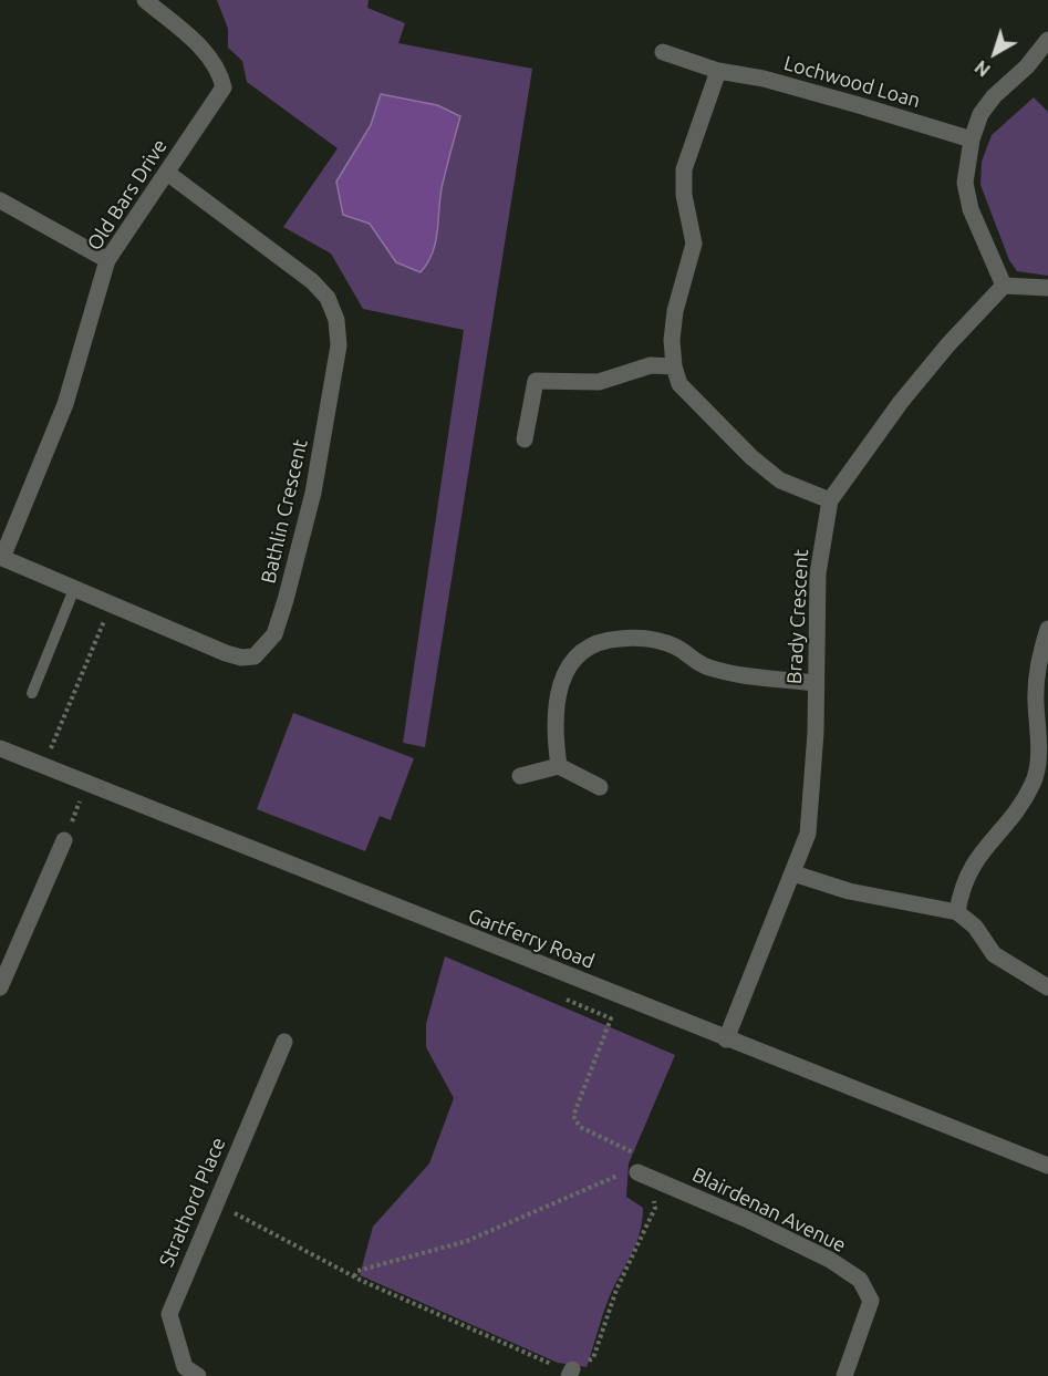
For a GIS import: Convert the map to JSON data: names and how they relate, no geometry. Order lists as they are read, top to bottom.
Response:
{
  "streets": {
    "street": [
      "Lochwood Loan",
      "Old Bars Drive",
      "Bathlin Crescent",
      "Brady Crescent",
      "Gartferry Road",
      "Strathord Place",
      "Blairdenan Avenue"
    ]
  },
  "crossings": [
    ["Old Bars Drive", "Bathlin Crescent"],
    ["Brady Crescent", "Gartferry Road"]
  ],
  "north": "bottom left"
}
